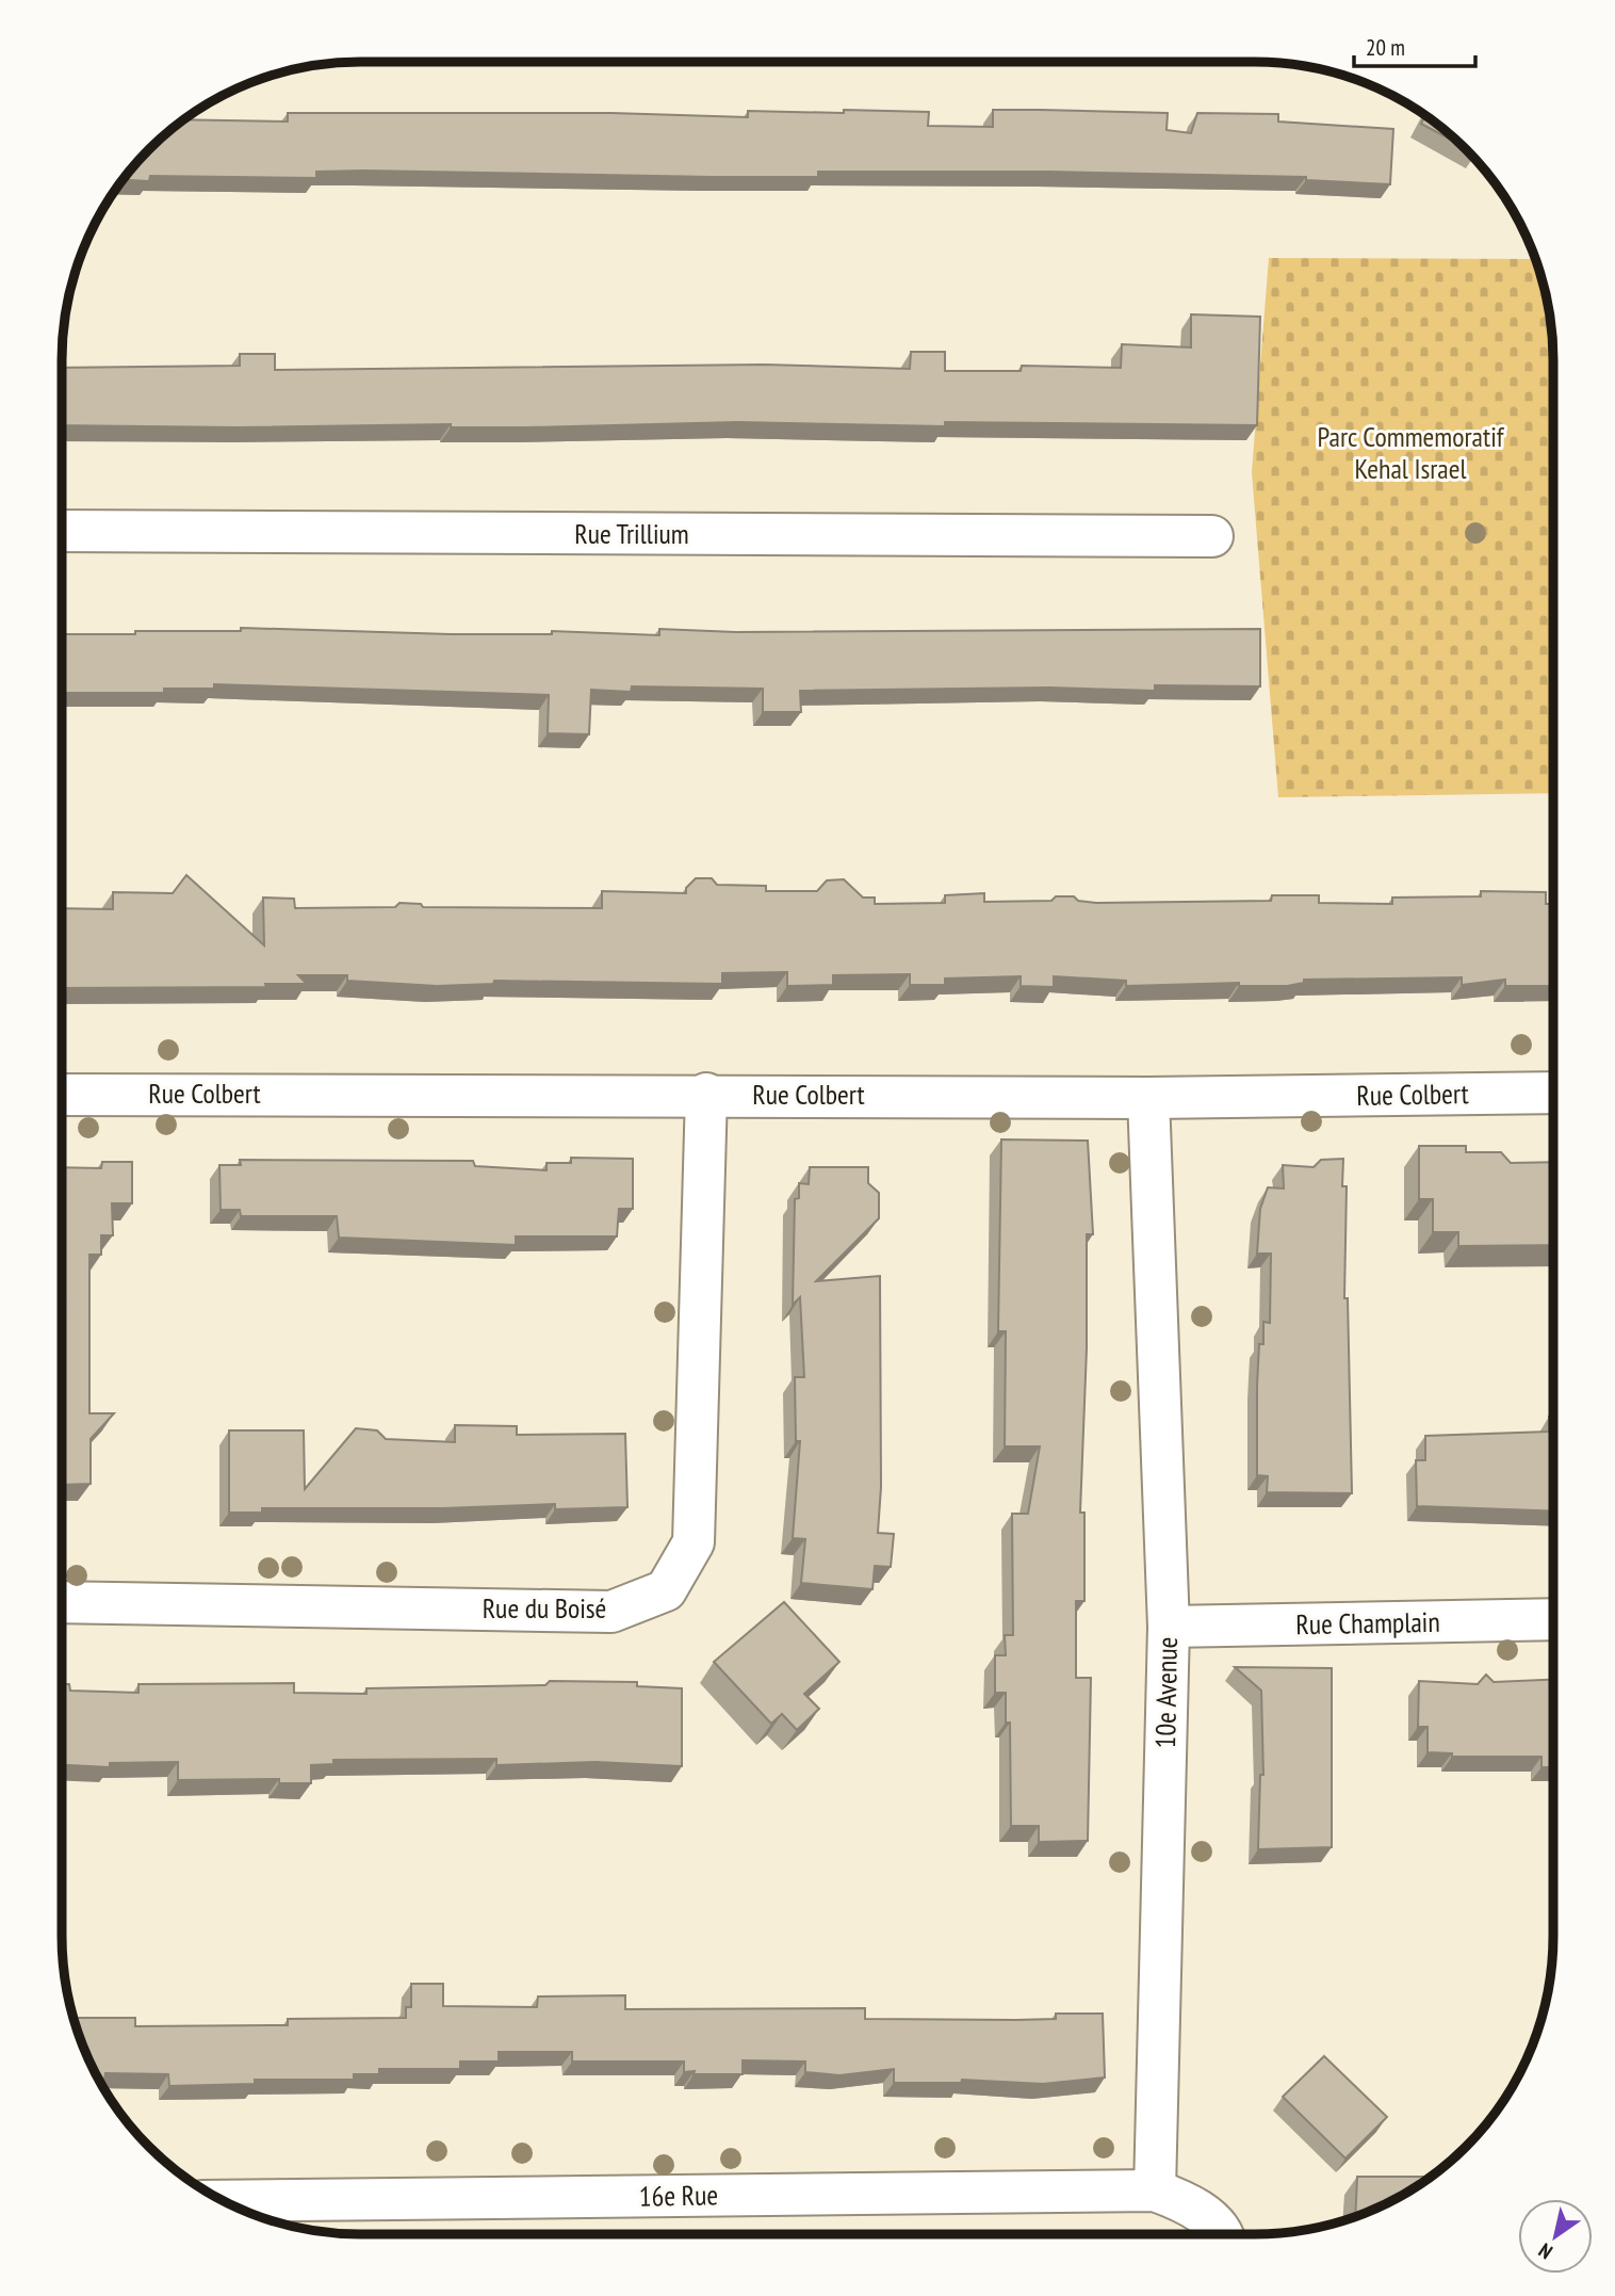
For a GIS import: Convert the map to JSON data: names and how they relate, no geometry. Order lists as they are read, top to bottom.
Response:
{
  "streets": {
    "street": [
      "Rue Trillium",
      "Rue Colbert",
      "Rue du Boisé",
      "Rue Champlain",
      "10e Avenue",
      "16e Rue"
    ]
  },
  "crossings": [
    ["Rue Colbert", "Rue du Boisé"],
    ["Rue Colbert", "10e Avenue"],
    ["Rue Champlain", "10e Avenue"],
    ["10e Avenue", "16e Rue"]
  ],
  "parks": ["Parc Commemoratif Kehal Israel"],
  "scale_bar": "20 m",
  "north": "bottom left"
}
